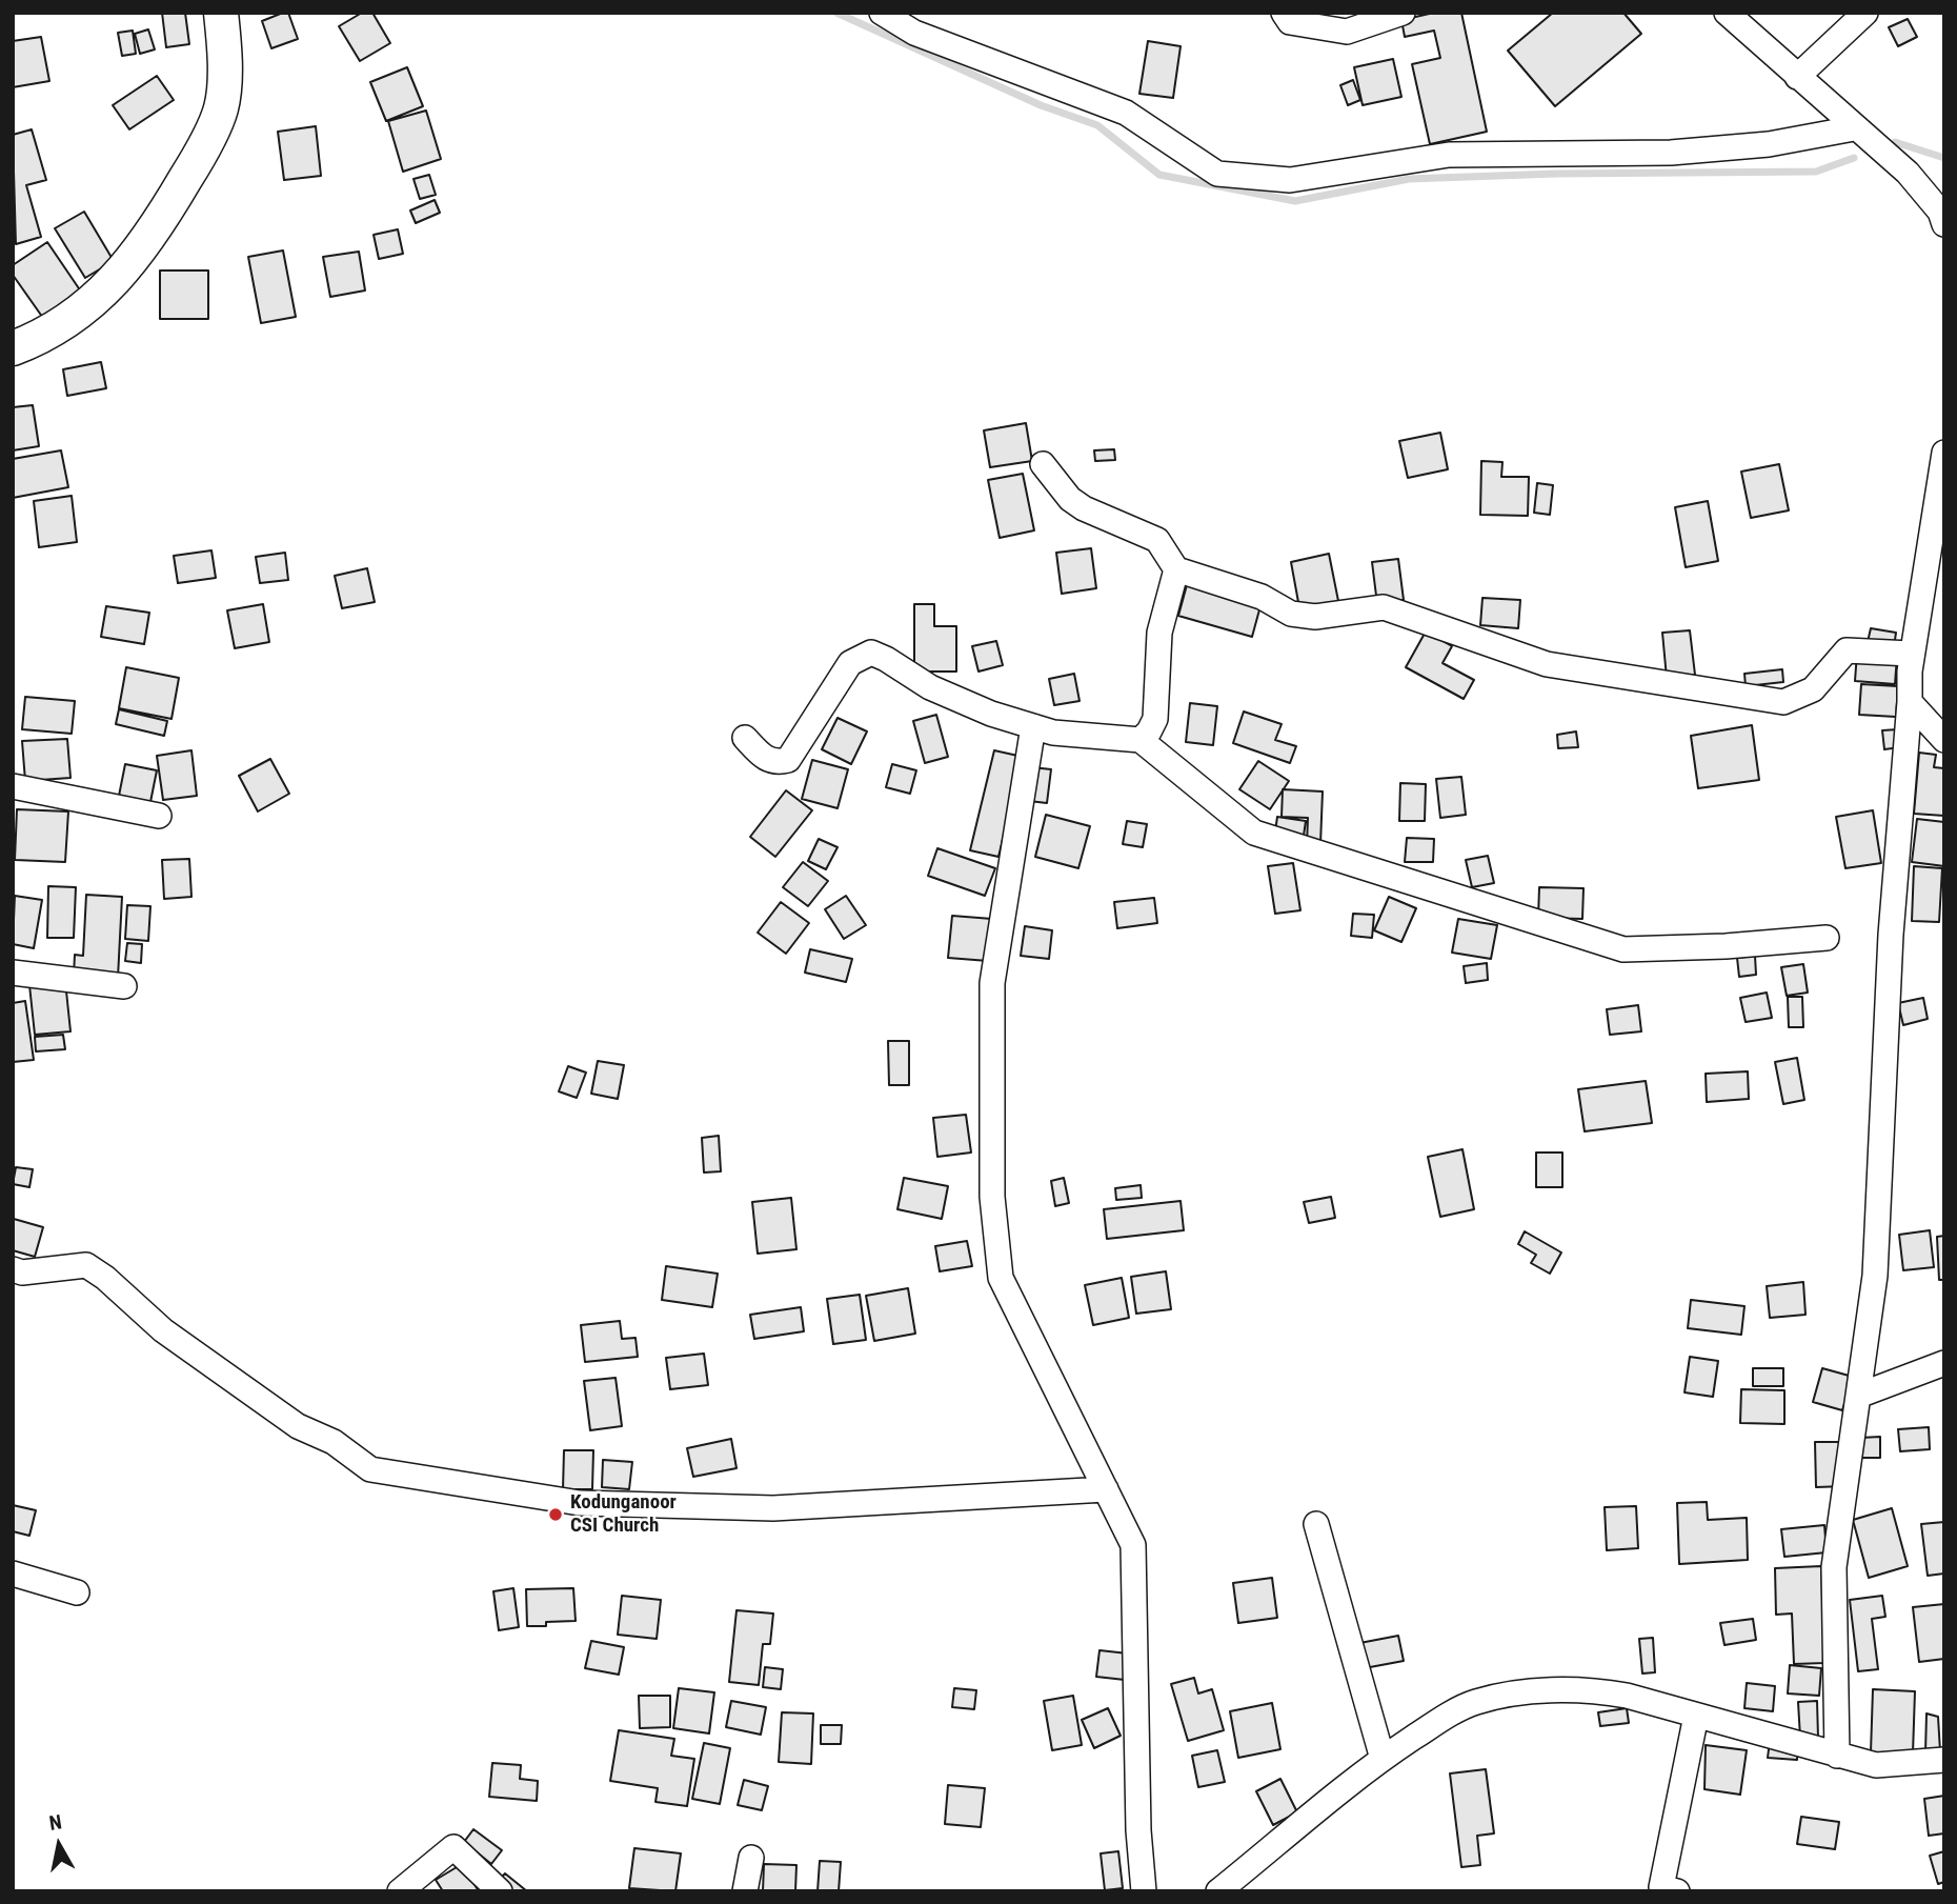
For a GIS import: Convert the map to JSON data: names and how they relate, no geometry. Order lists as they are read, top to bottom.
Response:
{
  "places": ["Kodunganoor CSI Church"],
  "north": "top"
}
